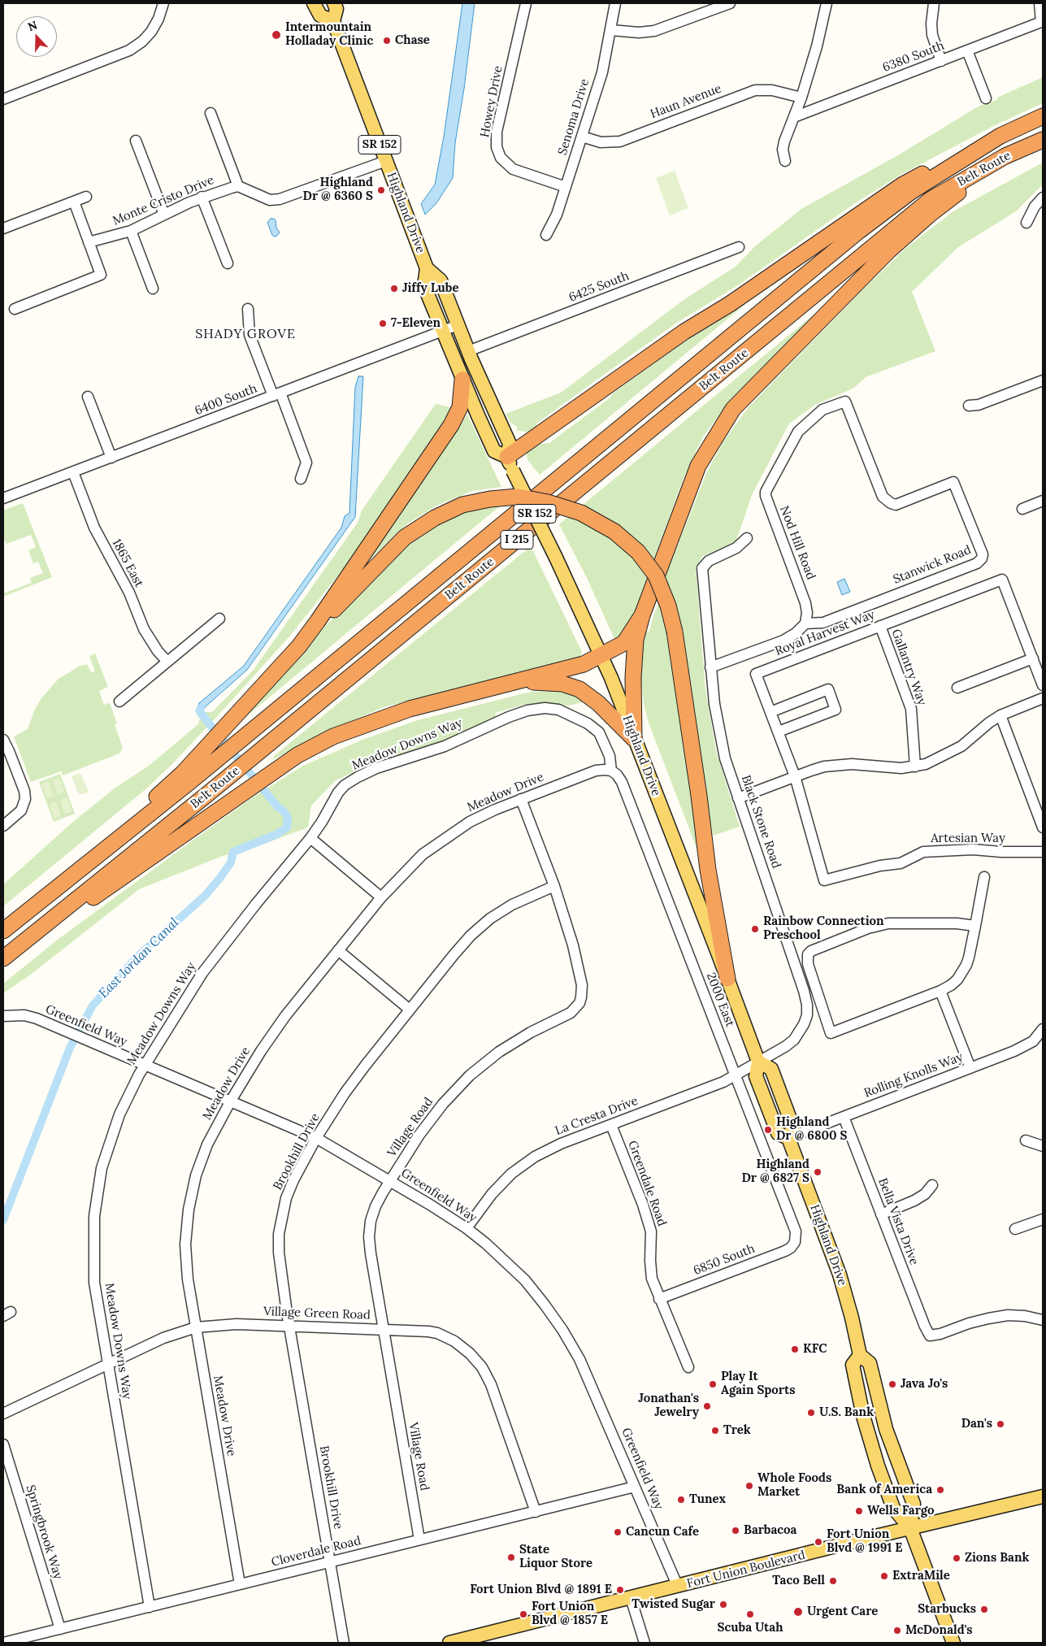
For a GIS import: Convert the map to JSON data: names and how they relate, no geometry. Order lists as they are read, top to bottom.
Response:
{
  "streets": {
    "highway": ["Belt Route", "I 215"],
    "main road": ["SR 152", "Highland Drive", "Fort Union Boulevard"],
    "street": [
      "6380 South",
      "Howey Drive",
      "Haun Avenue",
      "Senoma Drive",
      "Monte Cristo Drive",
      "6425 South",
      "6400 South",
      "Nod Hill Road",
      "1865 East",
      "Stanwick Road",
      "Royal Harvest Way",
      "Gallantry Way",
      "Meadow Downs Way",
      "Meadow Drive",
      "Black Stone Road",
      "Artesian Way",
      "2000 East",
      "Greenfield Way",
      "Rolling Knolls Way",
      "La Cresta Drive",
      "Village Road",
      "Brookhill Drive",
      "Greendale Road",
      "Bella Vista Drive",
      "6850 South",
      "Village Green Road",
      "Springbrook Way",
      "Cloverdale Road"
    ]
  },
  "crossings": [
    ["Howey Drive", "Senoma Drive"],
    ["Haun Avenue", "Senoma Drive"],
    ["Highland Drive", "6425 South"],
    ["Highland Drive", "6400 South"],
    ["Highland Drive", "Black Stone Road"],
    ["Highland Drive", "Rolling Knolls Way"],
    ["Highland Drive", "La Cresta Drive"],
    ["Highland Drive", "Fort Union Boulevard"],
    ["6400 South", "1865 East"],
    ["Nod Hill Road", "Stanwick Road"],
    ["Royal Harvest Way", "Gallantry Way"],
    ["Royal Harvest Way", "Artesian Way"],
    ["Meadow Downs Way", "Meadow Drive"],
    ["Meadow Downs Way", "2000 East"],
    ["Meadow Downs Way", "Greenfield Way"],
    ["Meadow Downs Way", "Village Green Road"],
    ["Meadow Downs Way", "Cloverdale Road"],
    ["Meadow Drive", "2000 East"],
    ["Meadow Drive", "Greenfield Way"],
    ["Meadow Drive", "Village Road"],
    ["Meadow Drive", "Village Green Road"],
    ["Meadow Drive", "Cloverdale Road"],
    ["Black Stone Road", "La Cresta Drive"],
    ["2000 East", "La Cresta Drive"],
    ["2000 East", "6850 South"],
    ["Greenfield Way", "La Cresta Drive"],
    ["Greenfield Way", "Village Road"],
    ["Greenfield Way", "Brookhill Drive"],
    ["Greenfield Way", "Cloverdale Road"],
    ["Greenfield Way", "Fort Union Boulevard"],
    ["Rolling Knolls Way", "Bella Vista Drive"],
    ["La Cresta Drive", "Greendale Road"],
    ["Village Road", "Brookhill Drive"],
    ["Village Road", "Village Green Road"],
    ["Village Road", "Cloverdale Road"],
    ["Brookhill Drive", "Village Green Road"],
    ["Brookhill Drive", "Cloverdale Road"],
    ["Greendale Road", "6850 South"],
    ["Village Green Road", "Cloverdale Road"],
    ["Springbrook Way", "Cloverdale Road"]
  ],
  "districts": ["SHADY GROVE"],
  "water": ["East Jordan Canal"],
  "places": [
    "Intermountain Holladay Clinic",
    "Chase",
    "Highland Dr @ 6360 S",
    "Jiffy Lube",
    "7-Eleven",
    "Rainbow Connection Preschool",
    "Highland Dr @ 6800 S",
    "Highland Dr @ 6827 S",
    "KFC",
    "Play It Again Sports",
    "Java Jo's",
    "Jonathan's Jewelry",
    "U.S. Bank",
    "Dan's",
    "Trek",
    "Whole Foods Market",
    "Bank of America",
    "Tunex",
    "Wells Fargo",
    "Barbacoa",
    "Cancun Cafe",
    "Fort Union Blvd @ 1991 E",
    "State Liquor Store",
    "Zions Bank",
    "ExtraMile",
    "Taco Bell",
    "Fort Union Blvd @ 1891 E",
    "Twisted Sugar",
    "Starbucks",
    "Urgent Care",
    "Fort Union Blvd @ 1857 E",
    "Scuba Utah",
    "McDonald's"
  ],
  "north": "top"
}
